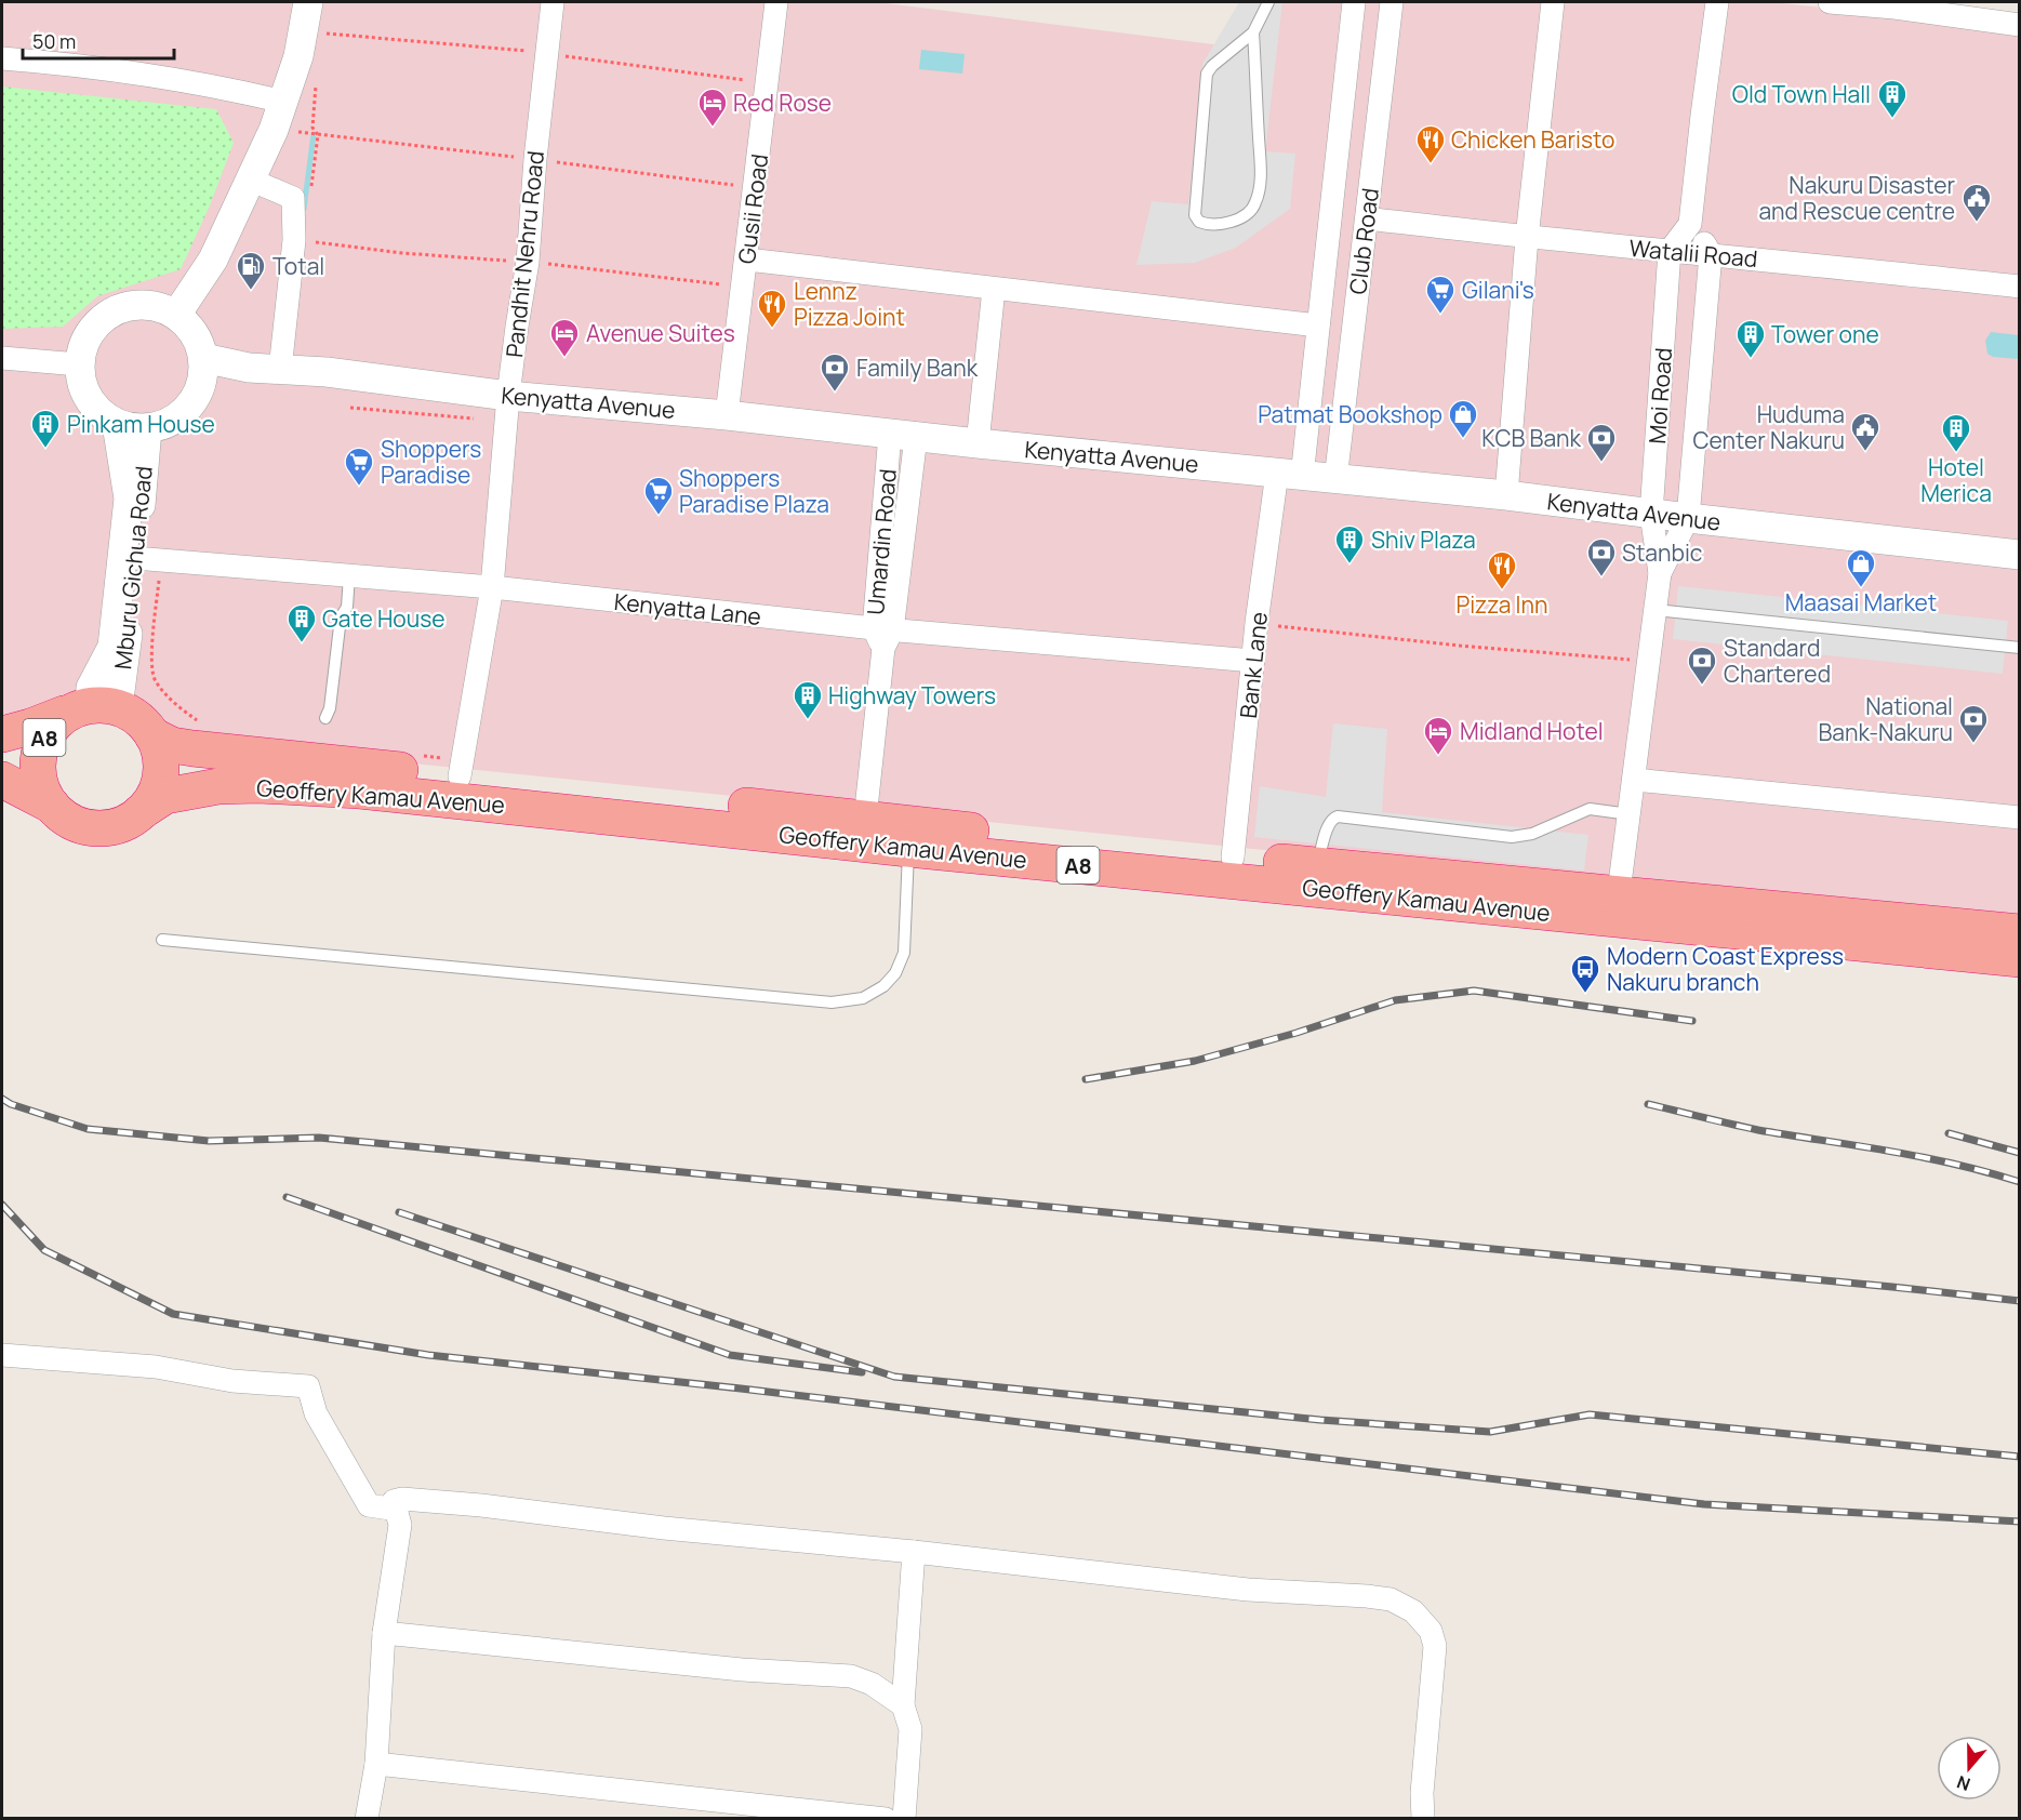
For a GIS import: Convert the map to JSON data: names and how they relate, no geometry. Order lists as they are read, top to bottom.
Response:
{
  "streets": {
    "highway": ["A8", "Geoffery Kamau Avenue"],
    "street": [
      "Gusii Road",
      "Club Road",
      "Watalii Road",
      "Pandhit Nehru Road",
      "Moi Road",
      "Kenyatta Avenue",
      "Umardin Road",
      "Mburu Gichua Road",
      "Kenyatta Lane",
      "Bank Lane"
    ]
  },
  "crossings": [
    ["Gusii Road", "Kenyatta Avenue"],
    ["Club Road", "Watalii Road"],
    ["Club Road", "Kenyatta Avenue"],
    ["Club Road", "Bank Lane"],
    ["Watalii Road", "Moi Road"],
    ["Pandhit Nehru Road", "Kenyatta Avenue"],
    ["Pandhit Nehru Road", "Kenyatta Lane"],
    ["Pandhit Nehru Road", "Geoffery Kamau Avenue"],
    ["Moi Road", "Kenyatta Avenue"],
    ["Moi Road", "Geoffery Kamau Avenue"],
    ["Kenyatta Avenue", "Umardin Road"],
    ["Kenyatta Avenue", "Mburu Gichua Road"],
    ["Kenyatta Avenue", "Bank Lane"],
    ["Umardin Road", "Kenyatta Lane"],
    ["Umardin Road", "Geoffery Kamau Avenue"],
    ["Mburu Gichua Road", "Kenyatta Lane"],
    ["Mburu Gichua Road", "A8"],
    ["Mburu Gichua Road", "Geoffery Kamau Avenue"],
    ["Kenyatta Lane", "Bank Lane"],
    ["Bank Lane", "Geoffery Kamau Avenue"],
    ["A8", "Geoffery Kamau Avenue"]
  ],
  "places": {
    "building": [
      "Old Town Hall",
      "Tower one",
      "Pinkam House",
      "Hotel Merica",
      "Shiv Plaza",
      "Gate House",
      "Highway Towers"
    ],
    "hotel": ["Red Rose", "Avenue Suites", "Midland Hotel"],
    "restaurant": ["Chicken Baristo", "Lennz Pizza Joint", "Pizza Inn"],
    "public building": ["Nakuru Disaster and Rescue centre", "Huduma Center Nakuru"],
    "fuel station": ["Total"],
    "supermarket": ["Gilani's", "Shoppers Paradise", "Shoppers Paradise Plaza"],
    "bank": [
      "Family Bank",
      "KCB Bank",
      "Stanbic",
      "Standard Chartered",
      "National Bank-Nakuru"
    ],
    "shop": ["Patmat Bookshop", "Maasai Market"],
    "bus stop": ["Modern Coast Express Nakuru branch"]
  },
  "scale_bar": "50 m",
  "north": "bottom"
}
